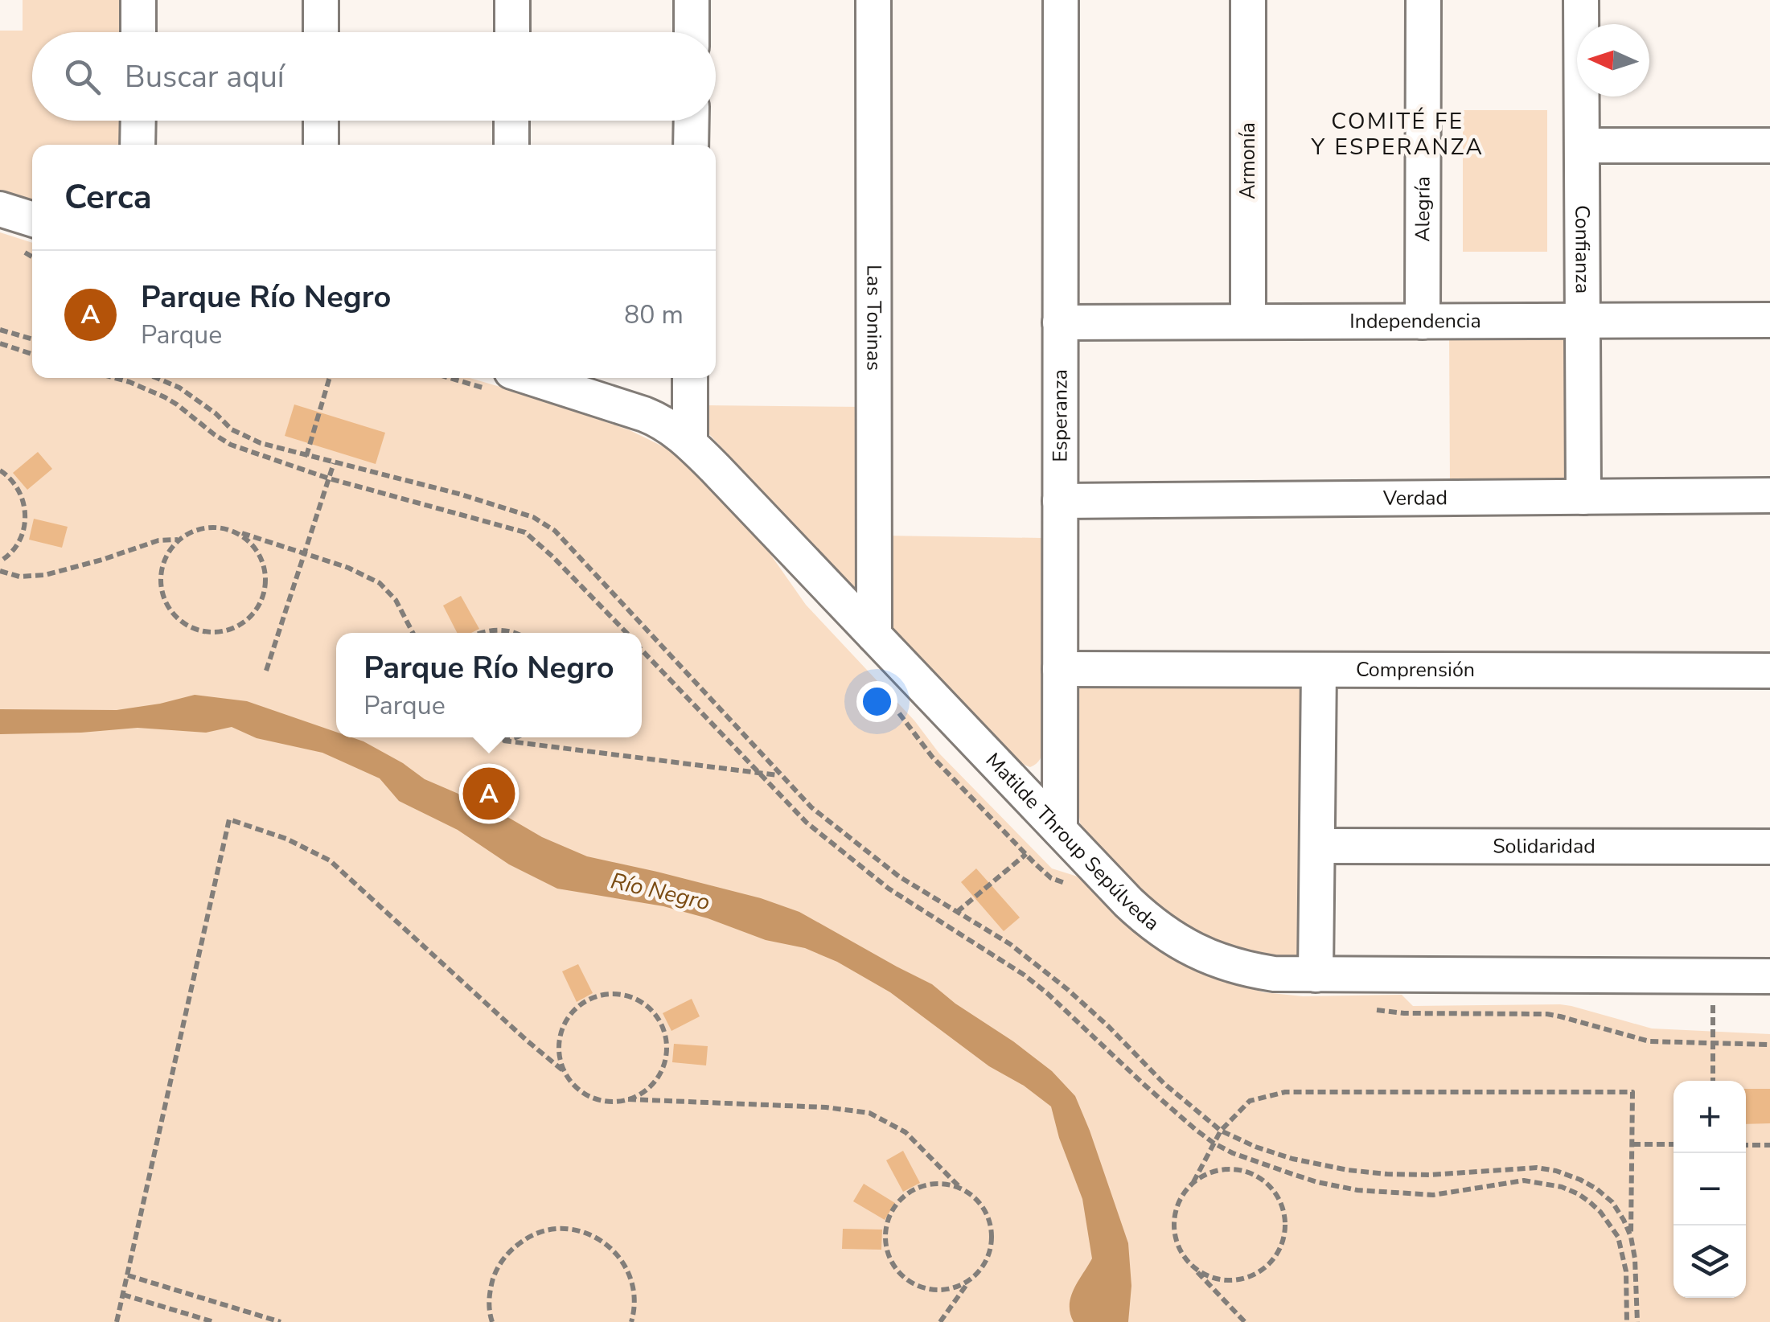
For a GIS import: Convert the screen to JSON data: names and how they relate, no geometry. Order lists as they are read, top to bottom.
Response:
{
  "streets": {
    "street": [
      "Armonía",
      "Alegría",
      "Confianza",
      "Las Toninas",
      "Independencia",
      "Esperanza",
      "Verdad",
      "Comprensión",
      "Matilde Throup Sepúlveda",
      "Solidaridad"
    ]
  },
  "crossings": [
    ["Armonía", "Independencia"],
    ["Alegría", "Independencia"],
    ["Confianza", "Independencia"],
    ["Confianza", "Verdad"],
    ["Las Toninas", "Matilde Throup Sepúlveda"],
    ["Independencia", "Esperanza"],
    ["Esperanza", "Verdad"],
    ["Esperanza", "Comprensión"],
    ["Esperanza", "Matilde Throup Sepúlveda"]
  ],
  "districts": ["COMITÉ FE Y ESPERANZA"],
  "water": ["Río Negro"],
  "north": "left",
  "page": {
    "search": "Buscar aquí",
    "heading": "Cerca",
    "list": [
      {
        "mark": "A",
        "name": "Parque Río Negro",
        "note": "Parque",
        "value": "80 m"
      }
    ],
    "popup": ["Parque Río Negro", "Parque"],
    "pins": "A",
    "map_buttons": ["+", "−"]
  }
}
